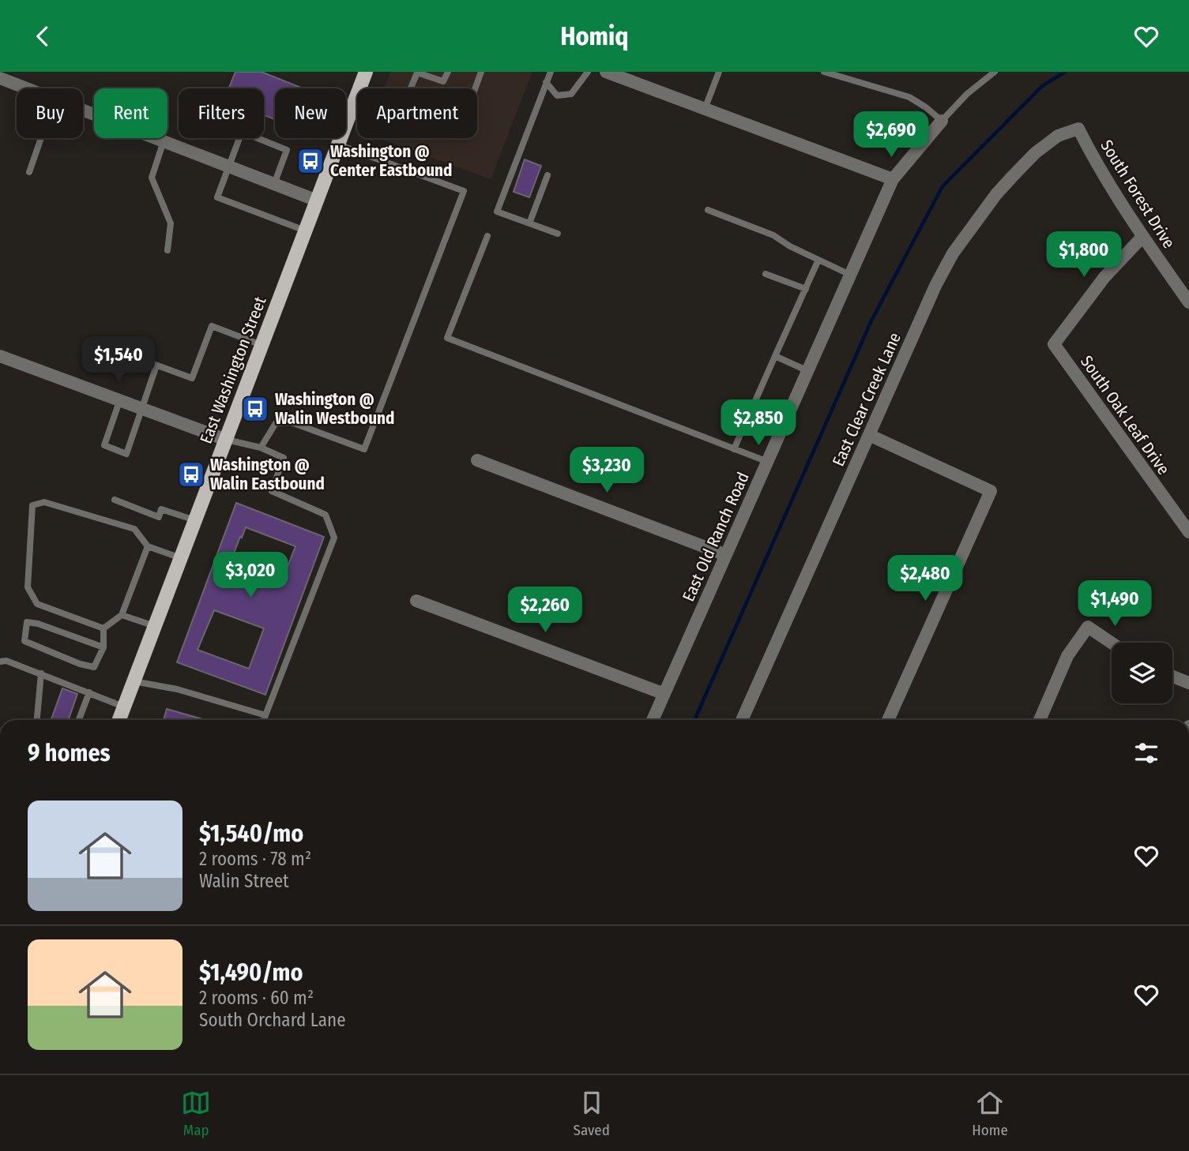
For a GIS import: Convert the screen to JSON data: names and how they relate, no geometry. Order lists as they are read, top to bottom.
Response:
{
  "streets": {
    "main road": ["East Washington Street"],
    "street": [
      "South Forest Drive",
      "East Clear Creek Lane",
      "South Oak Leaf Drive",
      "East Old Ranch Road"
    ]
  },
  "crossings": [
    ["South Forest Drive", "East Clear Creek Lane"],
    ["South Forest Drive", "South Oak Leaf Drive"]
  ],
  "places": {
    "bus stop": ["Washington @ Center Eastbound", "Washington @ Walin Westbound", "Washington @ Walin Eastbound"]
  },
  "page": {
    "header": "Homiq",
    "chip": [
      "Buy",
      "Rent",
      "Filters",
      "New",
      "Apartment"
    ],
    "price": [
      "$2,690",
      "$1,800",
      "$1,540",
      "$2,850",
      "$3,230",
      "$3,020",
      "$2,480",
      "$1,490",
      "$2,260"
    ],
    "heading": "9 homes",
    "list": [
      {
        "name": "$1,540/mo",
        "note": "2 rooms · 78 m² · Walin Street"
      },
      {
        "name": "$1,490/mo",
        "note": "2 rooms · 60 m² · South Orchard Lane"
      }
    ],
    "tabs": ["Map", "Saved", "Home"]
  }
}
